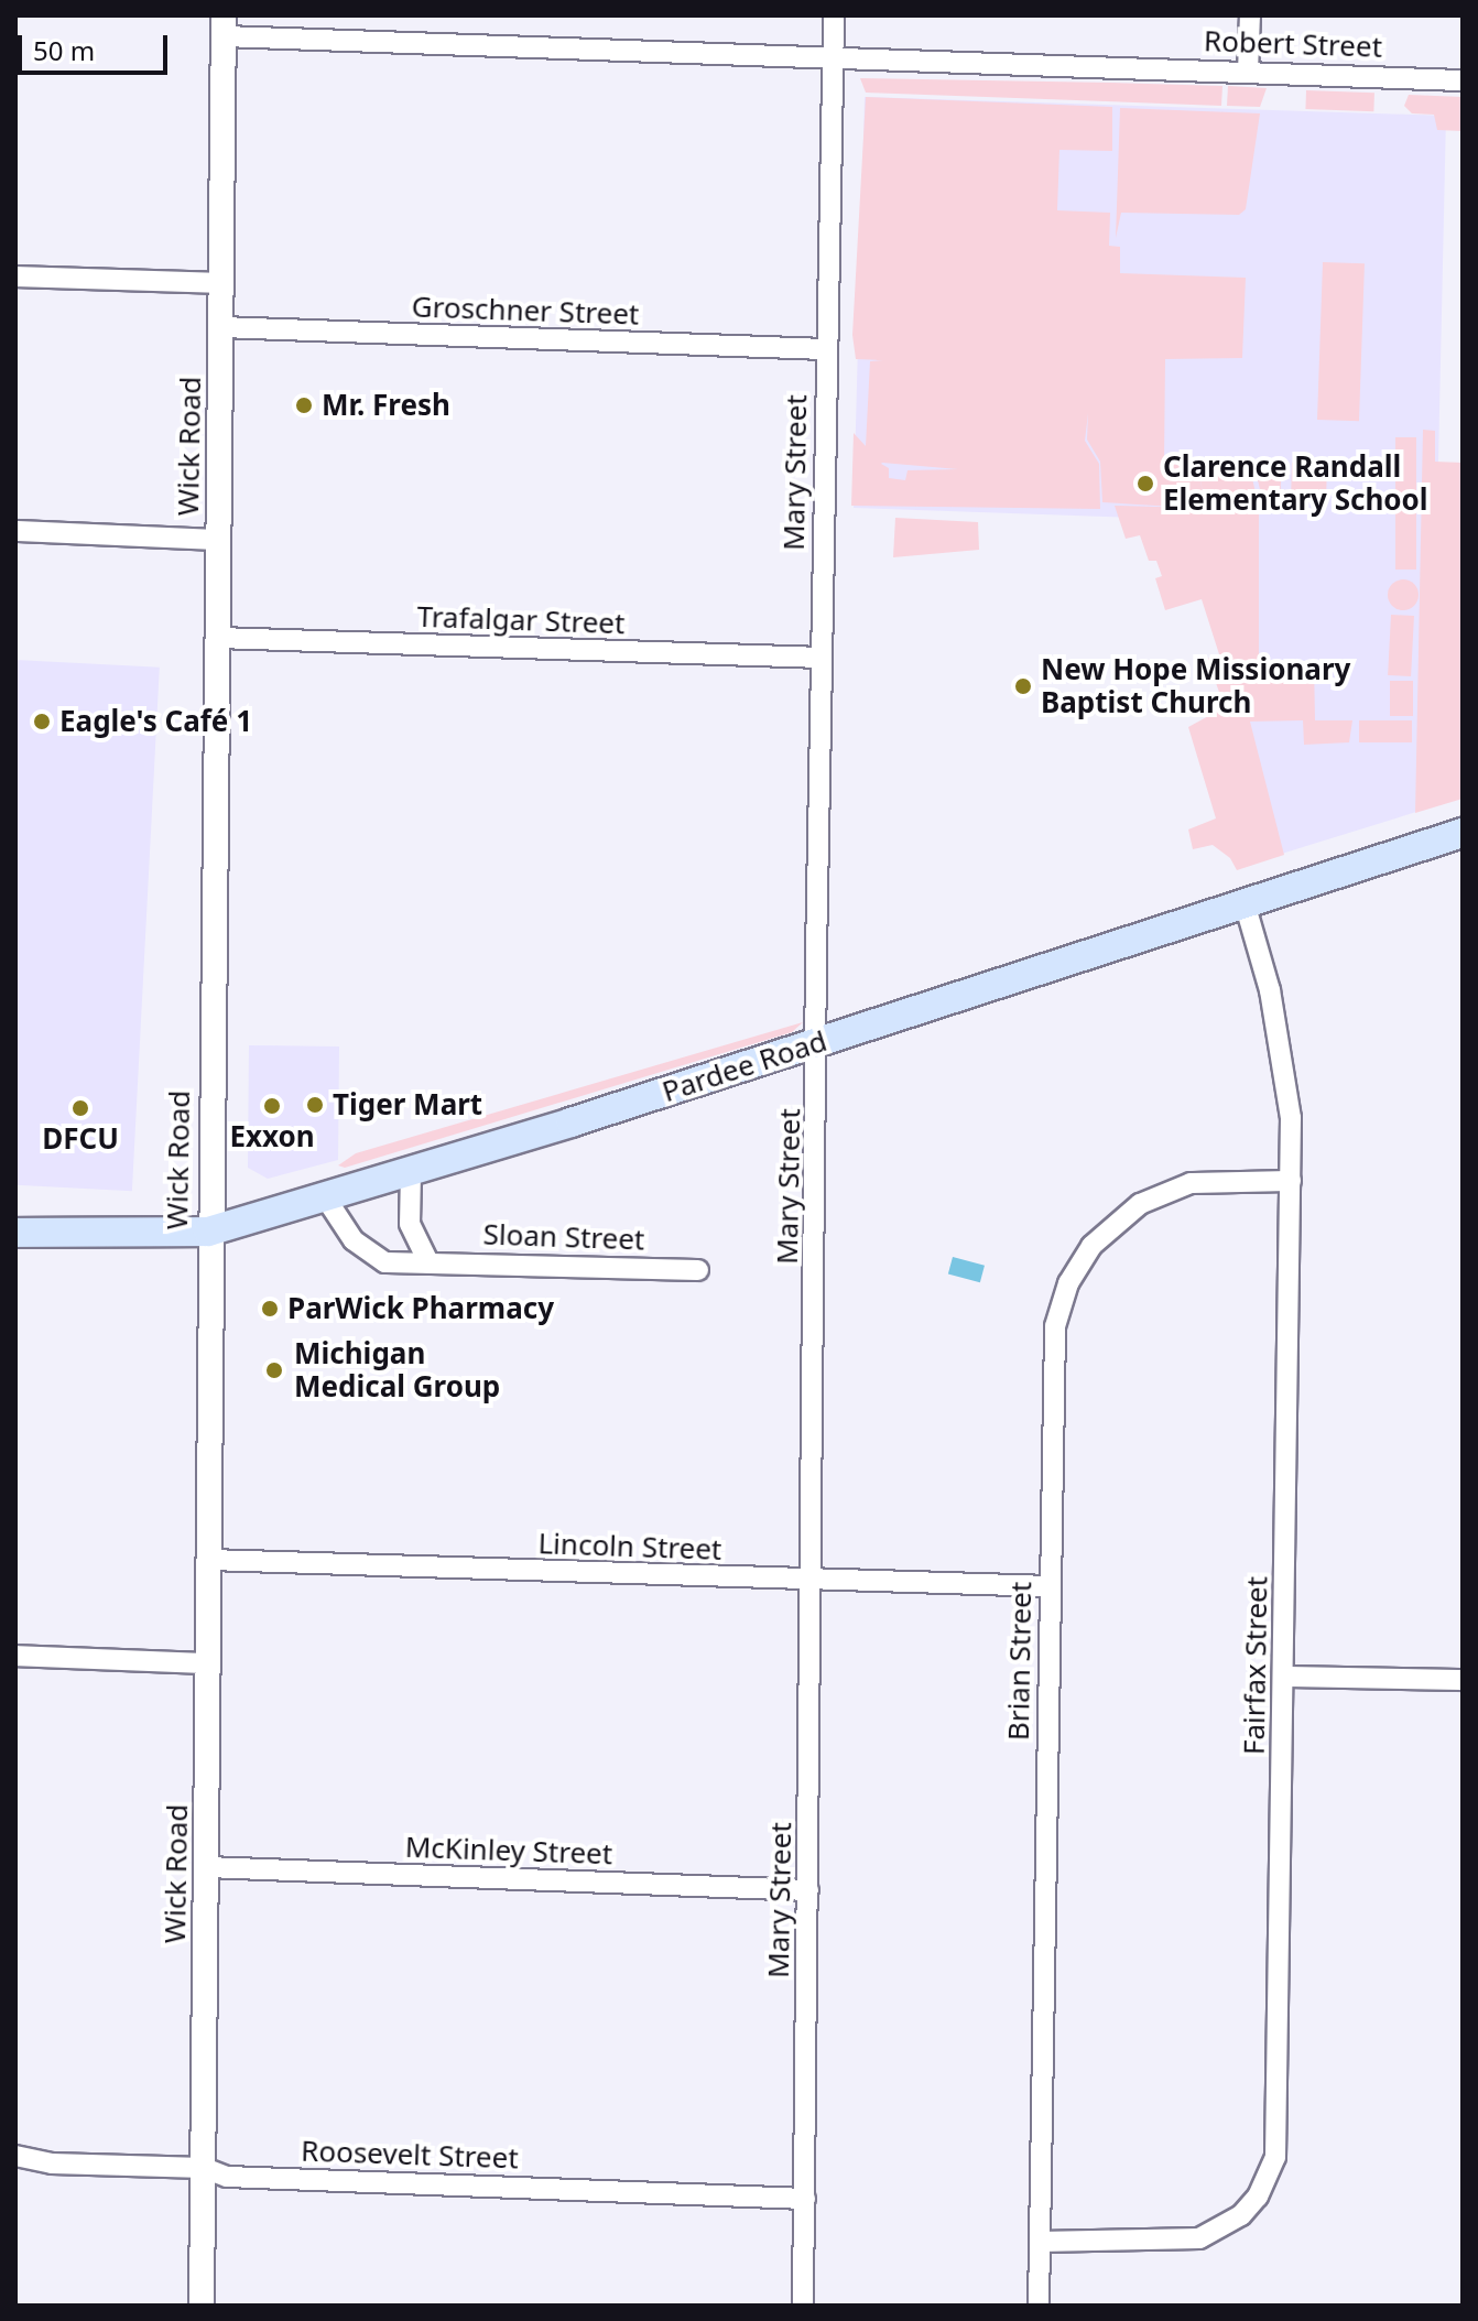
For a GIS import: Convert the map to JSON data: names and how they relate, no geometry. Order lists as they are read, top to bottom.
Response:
{
  "streets": {
    "main road": ["Pardee Road"],
    "street": [
      "Robert Street",
      "Groschner Street",
      "Wick Road",
      "Mary Street",
      "Trafalgar Street",
      "Sloan Street",
      "Lincoln Street",
      "Brian Street",
      "Fairfax Street",
      "McKinley Street",
      "Roosevelt Street"
    ]
  },
  "crossings": [
    ["Robert Street", "Wick Road"],
    ["Robert Street", "Mary Street"],
    ["Groschner Street", "Wick Road"],
    ["Groschner Street", "Mary Street"],
    ["Wick Road", "Trafalgar Street"],
    ["Wick Road", "Pardee Road"],
    ["Wick Road", "Lincoln Street"],
    ["Wick Road", "McKinley Street"],
    ["Wick Road", "Roosevelt Street"],
    ["Mary Street", "Trafalgar Street"],
    ["Mary Street", "Pardee Road"],
    ["Mary Street", "Lincoln Street"],
    ["Mary Street", "McKinley Street"],
    ["Mary Street", "Roosevelt Street"],
    ["Pardee Road", "Sloan Street"],
    ["Pardee Road", "Fairfax Street"],
    ["Lincoln Street", "Brian Street"],
    ["Brian Street", "Fairfax Street"]
  ],
  "places": [
    "Mr. Fresh",
    "Clarence Randall Elementary School",
    "New Hope Missionary Baptist Church",
    "Eagle's Café 1",
    "Tiger Mart",
    "Exxon",
    "DFCU",
    "ParWick Pharmacy",
    "Michigan Medical Group"
  ],
  "scale_bar": "50 m"
}
